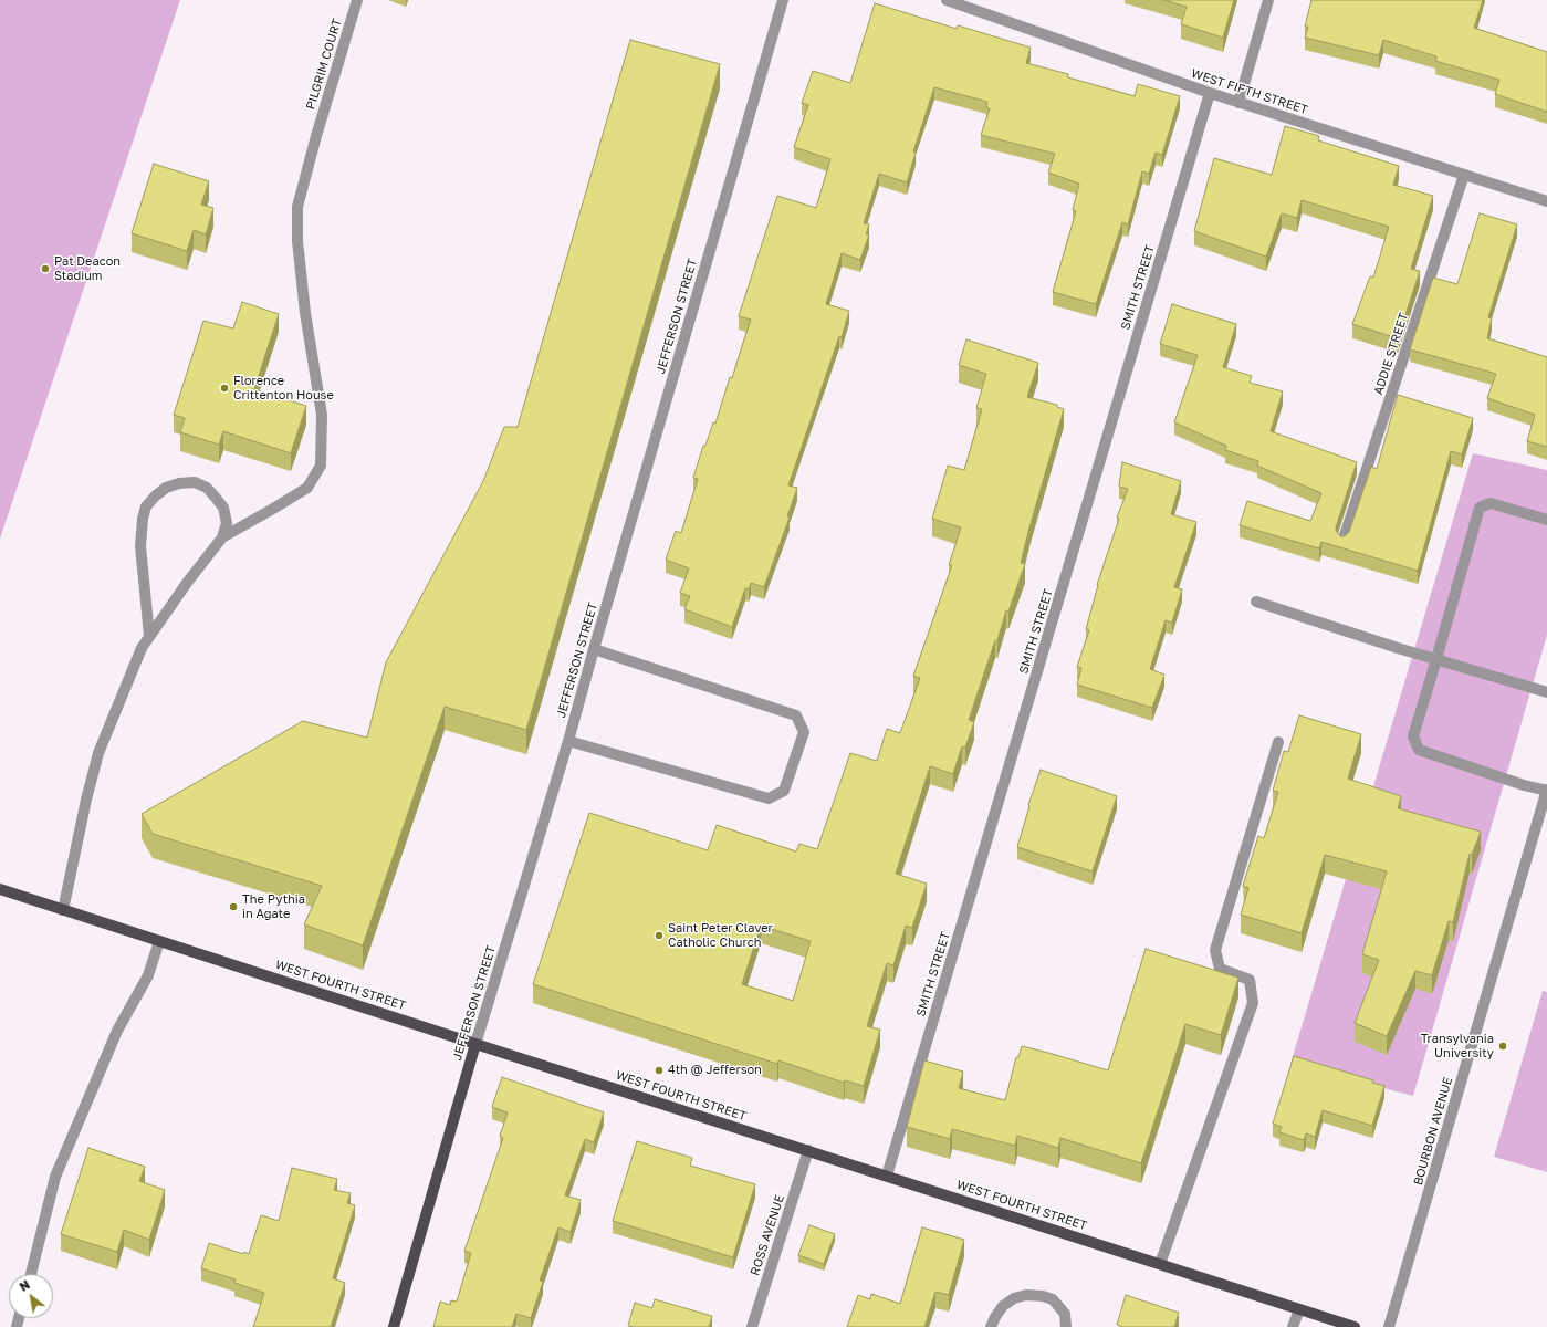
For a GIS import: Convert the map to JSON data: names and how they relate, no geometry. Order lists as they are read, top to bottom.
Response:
{
  "streets": {
    "main road": ["JEFFERSON STREET", "WEST FOURTH STREET"],
    "street": [
      "PILGRIM COURT",
      "WEST FIFTH STREET",
      "SMITH STREET",
      "ADDIE STREET",
      "BOURBON AVENUE",
      "ROSS AVENUE"
    ]
  },
  "crossings": [
    ["WEST FIFTH STREET", "SMITH STREET"],
    ["WEST FIFTH STREET", "ADDIE STREET"],
    ["SMITH STREET", "WEST FOURTH STREET"],
    ["JEFFERSON STREET", "WEST FOURTH STREET"],
    ["WEST FOURTH STREET", "ROSS AVENUE"]
  ],
  "places": [
    "Pat Deacon Stadium",
    "Florence Crittenton House",
    "The Pythia in Agate",
    "Saint Peter Claver Catholic Church",
    "Transylvania University",
    "4th @ Jefferson"
  ],
  "north": "top left"
}
